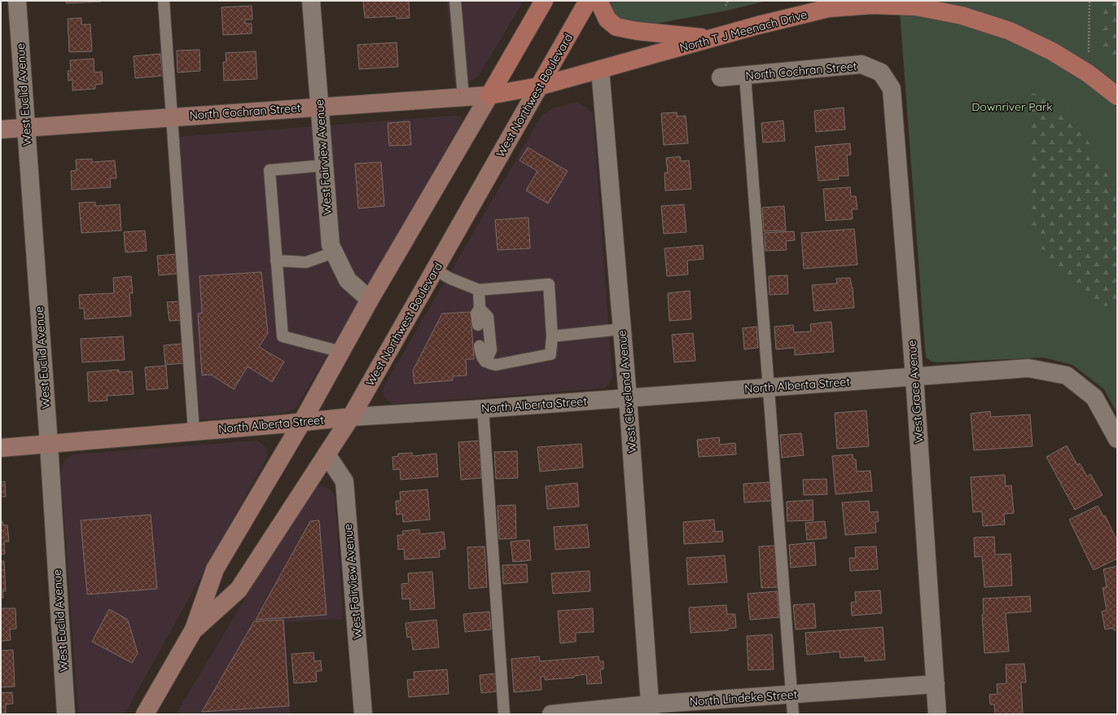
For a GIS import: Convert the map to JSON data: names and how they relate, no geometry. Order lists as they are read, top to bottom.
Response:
{
  "streets": {
    "main road": [
      "North T J Meenach Drive",
      "North Cochran Street",
      "West Northwest Boulevard",
      "North Alberta Street"
    ],
    "street": [
      "West Euclid Avenue",
      "West Fairview Avenue",
      "West Cleveland Avenue",
      "West Grace Avenue",
      "North Lindeke Street"
    ]
  },
  "crossings": [
    ["North T J Meenach Drive", "North Cochran Street"],
    ["North T J Meenach Drive", "West Northwest Boulevard"],
    ["North T J Meenach Drive", "West Cleveland Avenue"],
    ["North Cochran Street", "West Euclid Avenue"],
    ["North Cochran Street", "West Northwest Boulevard"],
    ["North Cochran Street", "West Fairview Avenue"],
    ["North Cochran Street", "West Grace Avenue"],
    ["West Euclid Avenue", "North Alberta Street"],
    ["West Northwest Boulevard", "West Fairview Avenue"],
    ["West Northwest Boulevard", "North Alberta Street"],
    ["North Alberta Street", "West Cleveland Avenue"],
    ["North Alberta Street", "West Grace Avenue"],
    ["West Cleveland Avenue", "North Lindeke Street"],
    ["West Grace Avenue", "North Lindeke Street"]
  ],
  "parks": ["Downriver Park"]
}
